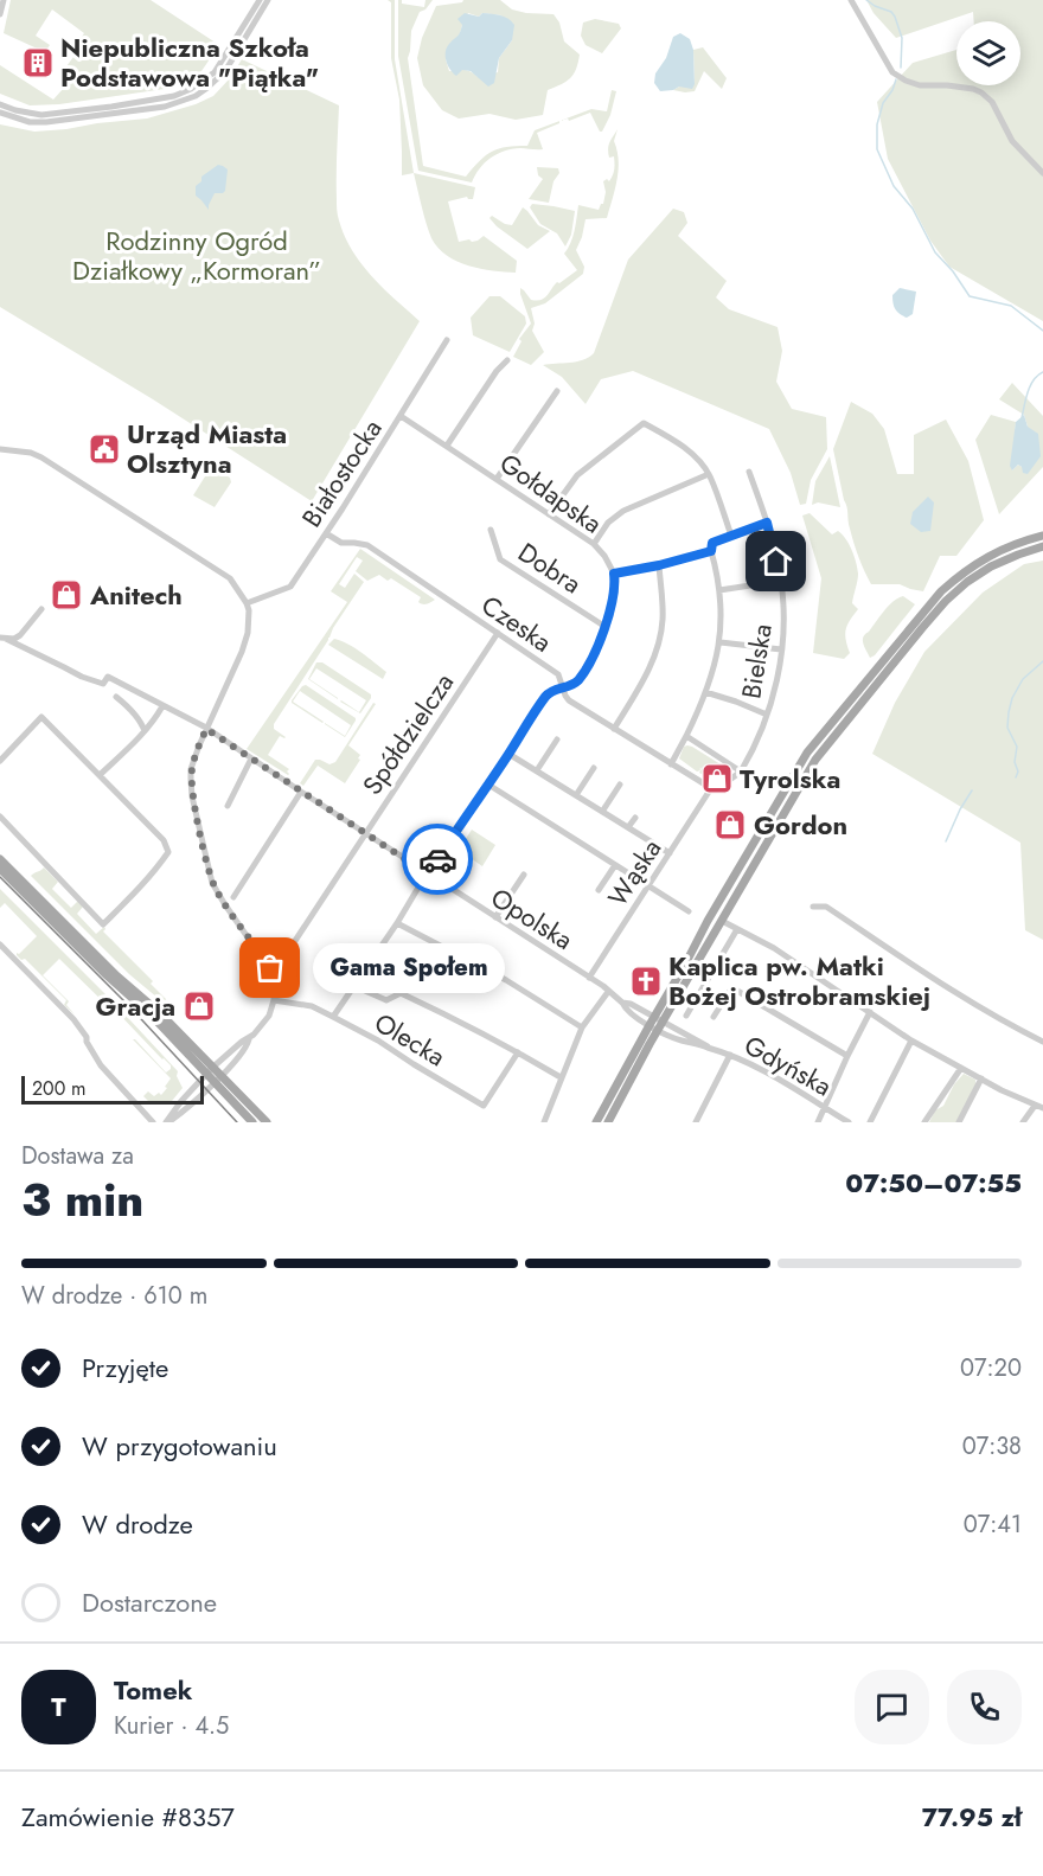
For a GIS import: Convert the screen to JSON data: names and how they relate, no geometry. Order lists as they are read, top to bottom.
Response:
{
  "streets": {
    "street": [
      "Białostocka",
      "Gołdapska",
      "Dobra",
      "Czeska",
      "Bielska",
      "Spółdzielcza",
      "Wąska",
      "Opolska",
      "Olecka",
      "Gdyńska"
    ]
  },
  "crossings": [
    ["Białostocka", "Gołdapska"],
    ["Białostocka", "Czeska"],
    ["Czeska", "Spółdzielcza"],
    ["Czeska", "Wąska"],
    ["Spółdzielcza", "Opolska"],
    ["Wąska", "Opolska"],
    ["Opolska", "Gdyńska"]
  ],
  "parks": ["Rodzinny Ogród Działkowy „Kormoran”"],
  "places": {
    "building": ["Niepubliczna Szkoła Podstawowa \"Piątka\""],
    "public building": ["Urząd Miasta Olsztyna"],
    "shop": [
      "Anitech",
      "Tyrolska",
      "Gordon",
      "Gracja"
    ],
    "other": ["Gama Społem"],
    "church": ["Kaplica pw. Matki Bożej Ostrobramskiej"]
  },
  "scale_bar": "200 m",
  "page": {
    "bubble": "Gama Społem",
    "scale": "200 m",
    "heading": ["3 min", "Dostawa za", "07:50–07:55"],
    "panel": [
      "Tomek",
      "Kurier · 4.5",
      "Zamówienie #8357",
      "77.95 zł"
    ],
    "bar": "W drodze · 610 m",
    "list": [
      ["Przyjęte", "07:20"],
      ["W przygotowaniu", "07:38"],
      ["W drodze", "07:41"],
      "Dostarczone"
    ],
    "round": "T"
  }
}
